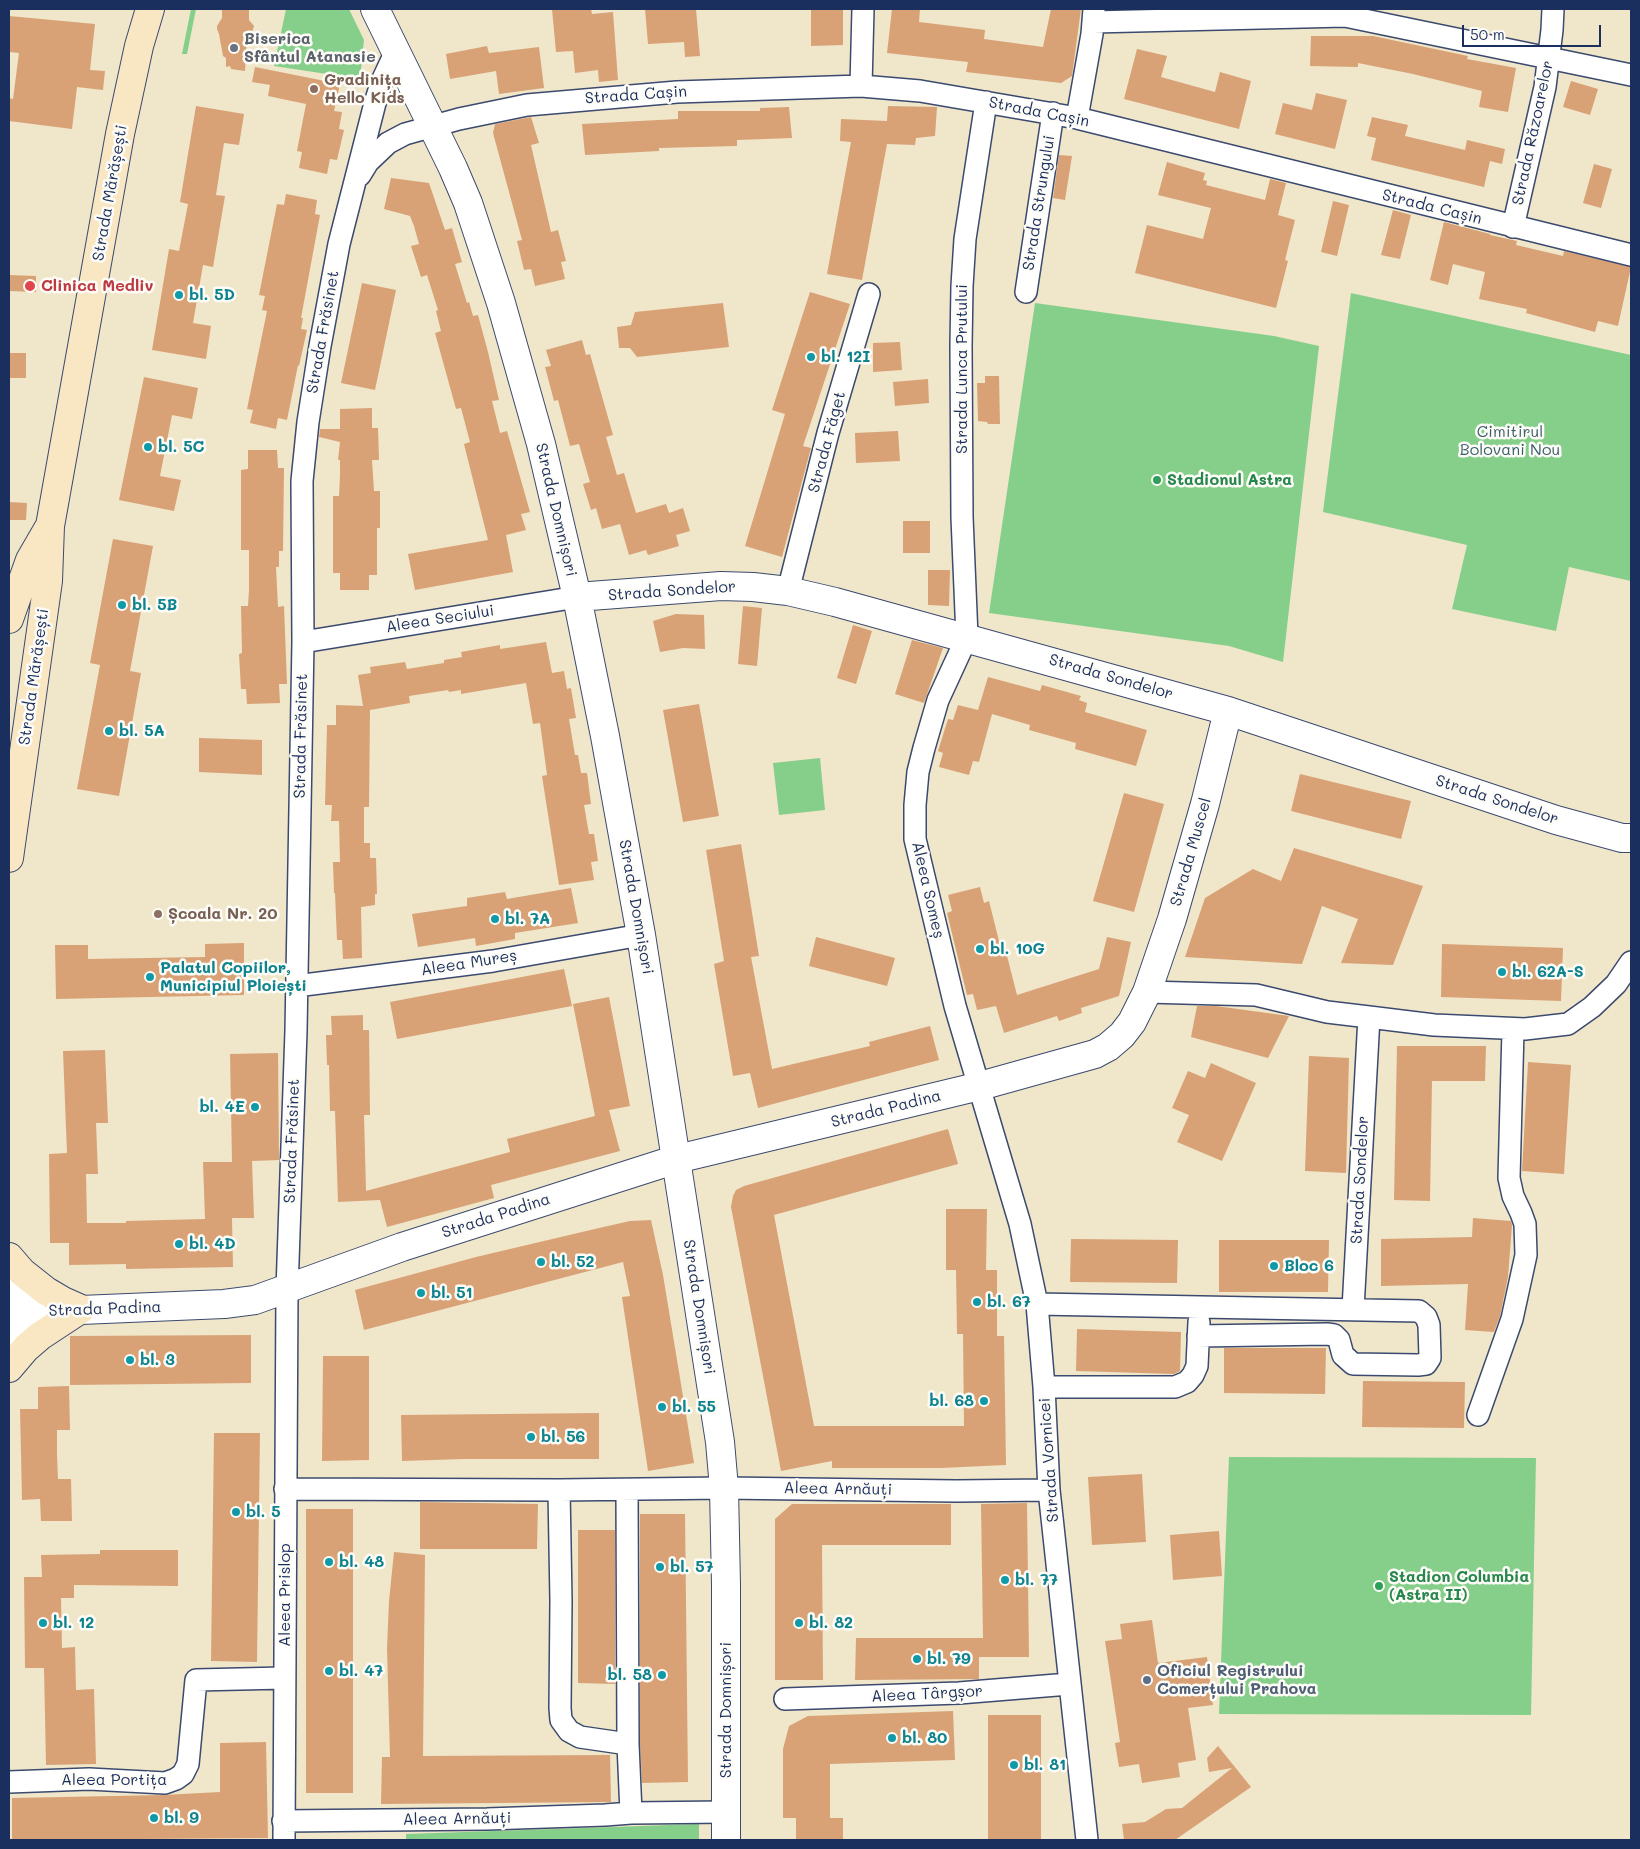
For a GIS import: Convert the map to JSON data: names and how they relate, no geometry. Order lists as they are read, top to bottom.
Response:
{
  "streets": {
    "main road": ["Strada Mărășești"],
    "street": [
      "Strada Cașin",
      "Strada Răzoarelor",
      "Strada Strungului",
      "Strada Frăsinet",
      "Strada Lunca Prutului",
      "Strada Făget",
      "Strada Domnișori",
      "Strada Sondelor",
      "Aleea Seciului",
      "Strada Muscel",
      "Aleea Someș",
      "Aleea Mureș",
      "Strada Padina",
      "Strada Vornicei",
      "Aleea Arnăuți",
      "Aleea Prislop",
      "Aleea Târgșor",
      "Aleea Portița"
    ]
  },
  "crossings": [
    ["Strada Cașin", "Strada Răzoarelor"],
    ["Strada Cașin", "Strada Strungului"],
    ["Strada Cașin", "Strada Frăsinet"],
    ["Strada Cașin", "Strada Lunca Prutului"],
    ["Strada Cașin", "Strada Domnișori"],
    ["Strada Frăsinet", "Strada Domnișori"],
    ["Strada Frăsinet", "Aleea Seciului"],
    ["Strada Frăsinet", "Aleea Mureș"],
    ["Strada Frăsinet", "Strada Padina"],
    ["Strada Frăsinet", "Aleea Prislop"],
    ["Strada Lunca Prutului", "Strada Sondelor"],
    ["Strada Lunca Prutului", "Aleea Someș"],
    ["Strada Făget", "Strada Sondelor"],
    ["Strada Domnișori", "Strada Sondelor"],
    ["Strada Domnișori", "Aleea Seciului"],
    ["Strada Domnișori", "Aleea Mureș"],
    ["Strada Domnișori", "Strada Padina"],
    ["Strada Domnișori", "Aleea Arnăuți"],
    ["Strada Sondelor", "Aleea Seciului"],
    ["Strada Sondelor", "Strada Muscel"],
    ["Strada Sondelor", "Aleea Someș"],
    ["Strada Muscel", "Aleea Someș"],
    ["Strada Muscel", "Strada Padina"],
    ["Strada Muscel", "Strada Vornicei"],
    ["Aleea Someș", "Strada Padina"],
    ["Aleea Someș", "Strada Vornicei"],
    ["Strada Padina", "Strada Vornicei"],
    ["Strada Padina", "Aleea Prislop"],
    ["Strada Vornicei", "Aleea Arnăuți"],
    ["Strada Vornicei", "Aleea Târgșor"],
    ["Aleea Arnăuți", "Aleea Prislop"],
    ["Aleea Prislop", "Aleea Portița"]
  ],
  "parks": ["Cimitirul Bolovani Nou"],
  "places": [
    "Biserica Sfântul Atanasie",
    "Gradinița Hello Kids",
    "Clinica Medliv",
    "bl. 5D",
    "bl. 12I",
    "bl. 5C",
    "Stadionul Astra",
    "bl. 5B",
    "bl. 5A",
    "Școala Nr. 20",
    "bl. 7A",
    "bl. 10G",
    "bl. 62A-S",
    "Palatul Copiilor, Municipiul Ploiești",
    "bl. 4E",
    "bl. 4D",
    "bl. 52",
    "Bloc 6",
    "bl. 51",
    "bl. 67",
    "bl. 3",
    "bl. 68",
    "bl. 55",
    "bl. 56",
    "bl. 5",
    "bl. 48",
    "bl. 57",
    "bl. 77",
    "Stadion Columbia (Astra II)",
    "bl. 12",
    "bl. 82",
    "bl. 79",
    "bl. 47",
    "bl. 58",
    "Oficiul Registrului Comerțului Prahova",
    "bl. 80",
    "bl. 81",
    "bl. 9"
  ],
  "scale_bar": "50 m"
}
